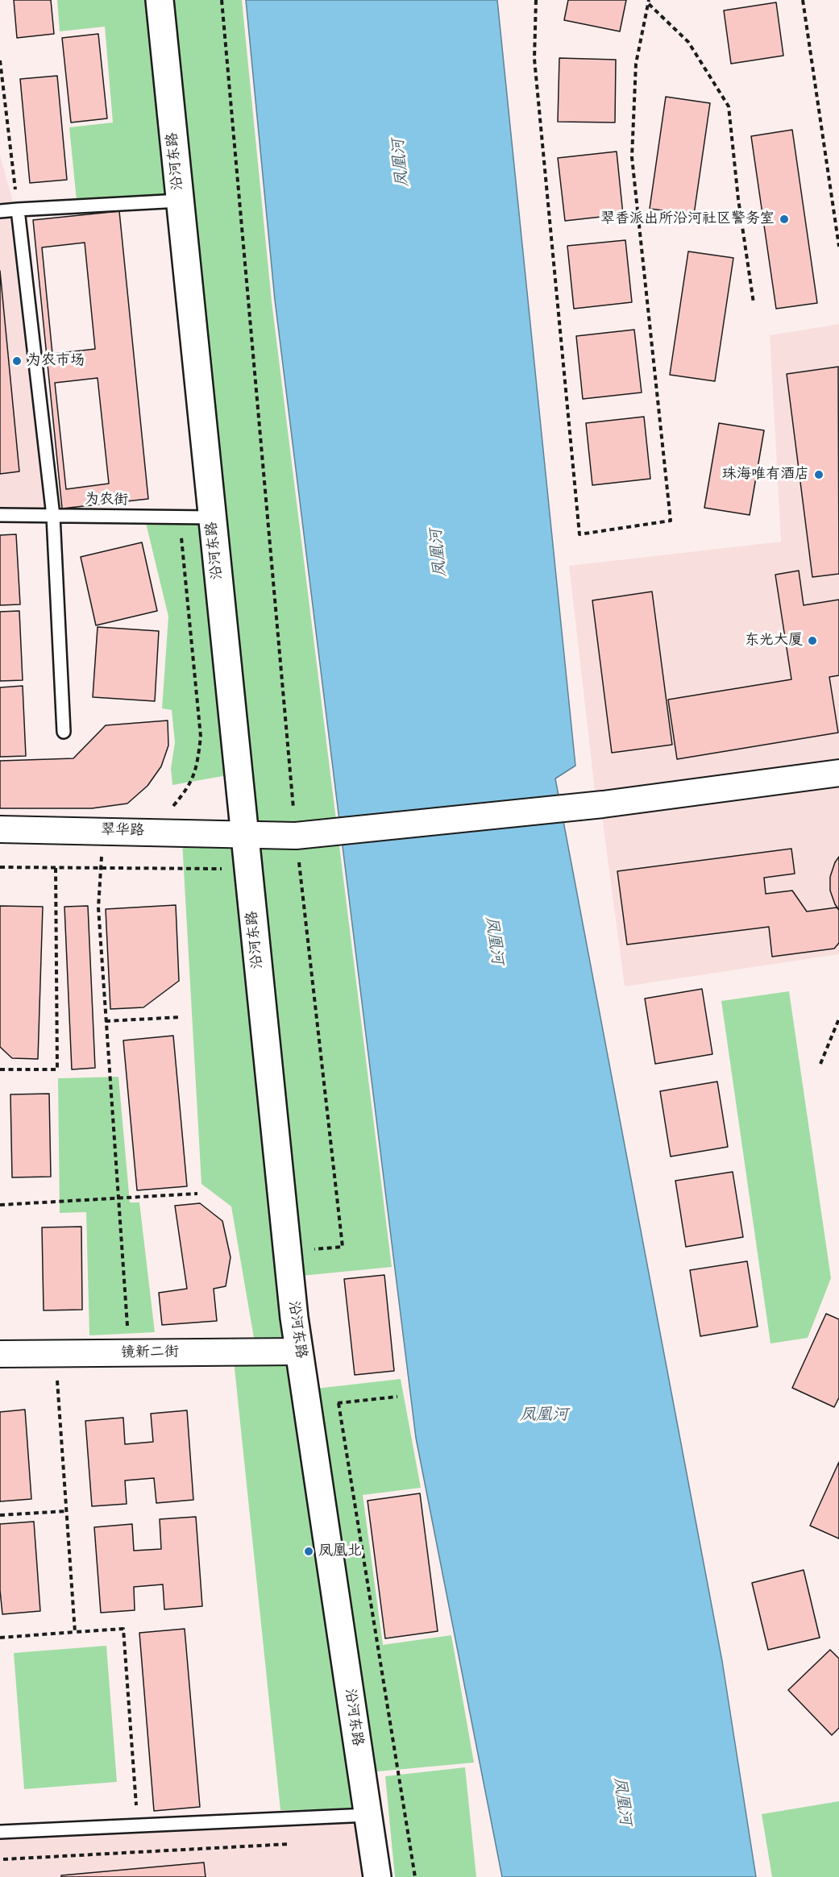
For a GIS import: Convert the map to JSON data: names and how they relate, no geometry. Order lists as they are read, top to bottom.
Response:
{
  "streets": {
    "street": ["沿河东路", "翠华路", "镜新二街"],
    "lane": ["为农街"]
  },
  "crossings": [
    ["沿河东路", "为农街"],
    ["沿河东路", "翠华路"],
    ["沿河东路", "镜新二街"]
  ],
  "water": ["凤凰河"],
  "places": [
    "翠香派出所沿河社区警务室",
    "为农市场",
    "珠海唯有酒店",
    "东光大厦",
    "凤凰北"
  ]
}
